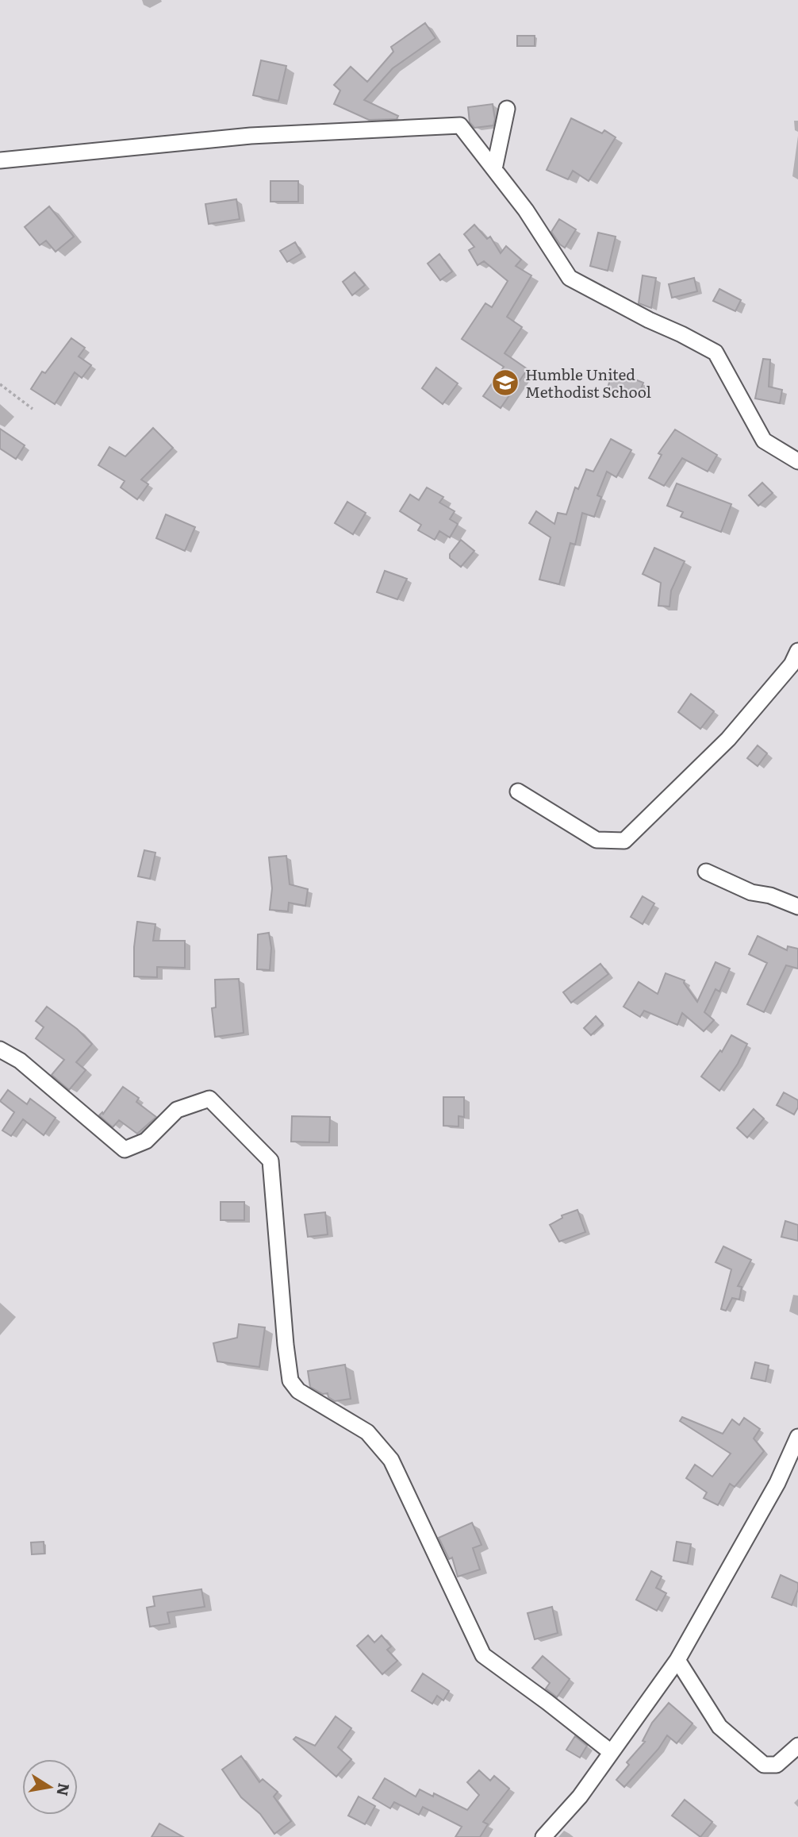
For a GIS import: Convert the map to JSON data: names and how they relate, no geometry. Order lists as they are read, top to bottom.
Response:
{
  "places": {
    "school or university": ["Humble United Methodist School"]
  },
  "north": "right"
}
